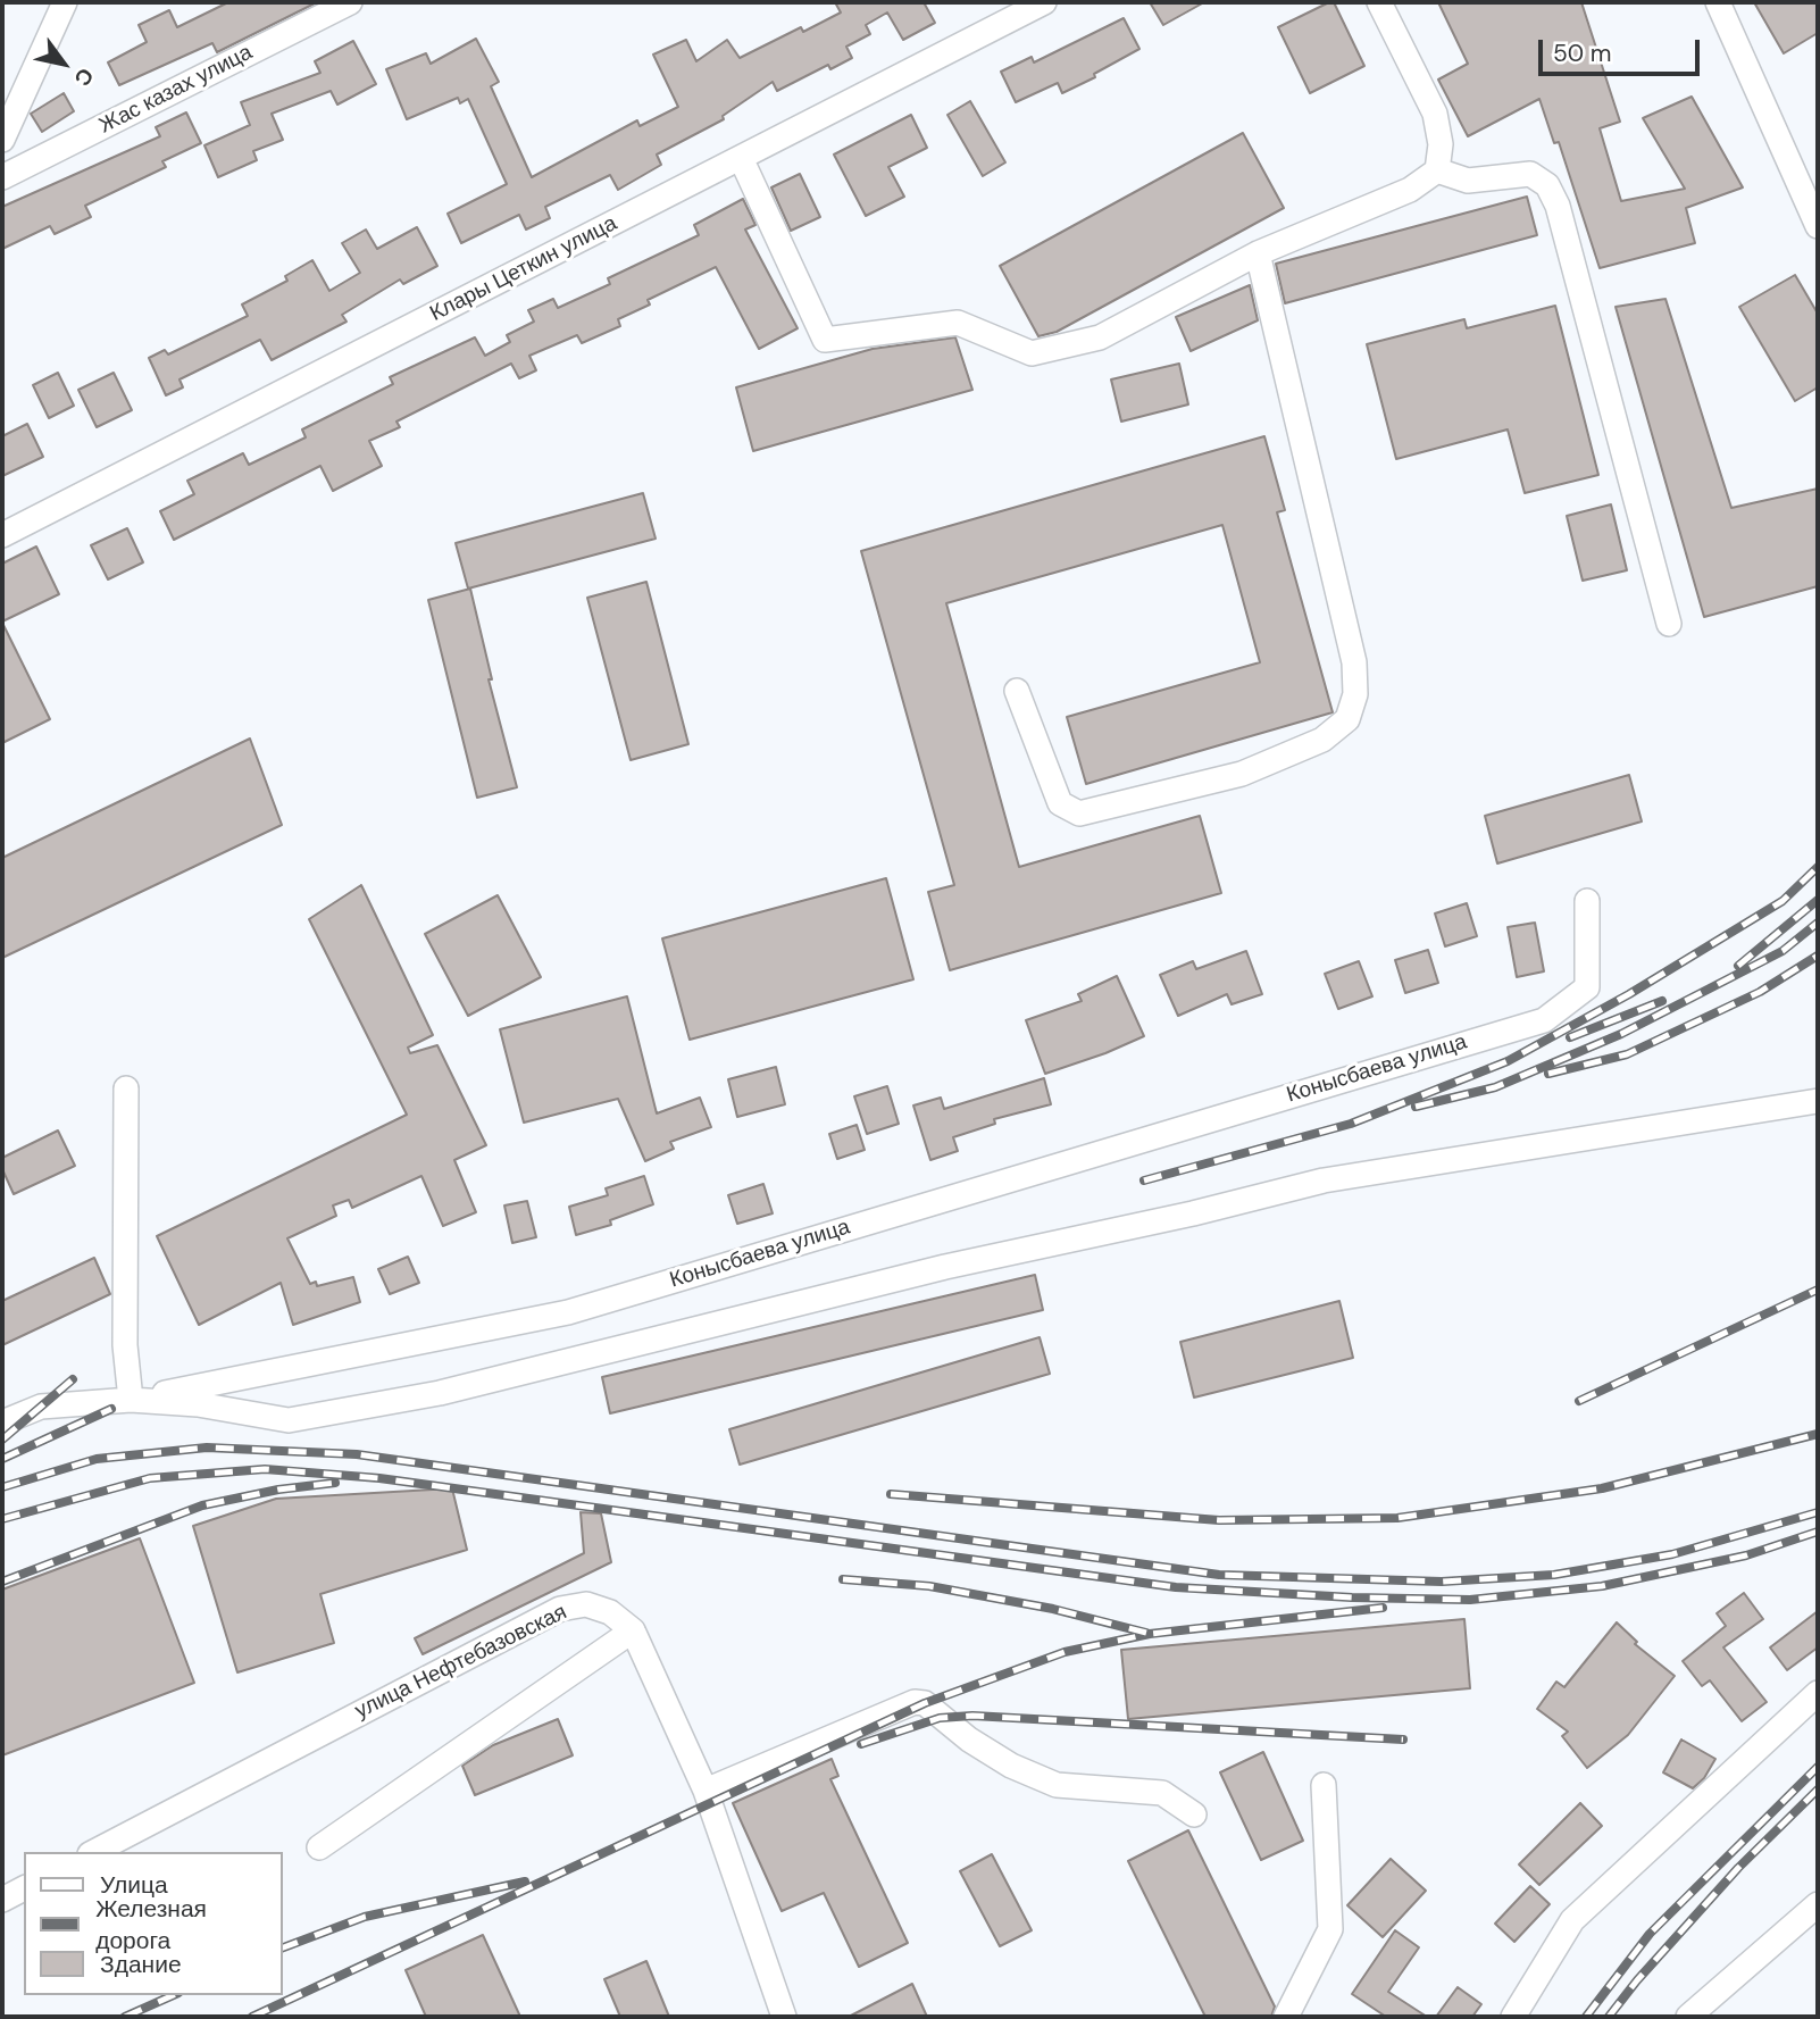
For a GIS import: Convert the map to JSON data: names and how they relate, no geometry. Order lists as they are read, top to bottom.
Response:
{
  "streets": {
    "street": [
      "Жас казах улица",
      "Клары Цеткин улица",
      "Конысбаева улица",
      "улица Нефтебазовская"
    ]
  },
  "legend": ["Улица", "Железная дорога", "Здание"],
  "scale_bar": "50 m",
  "north": "bottom right"
}
